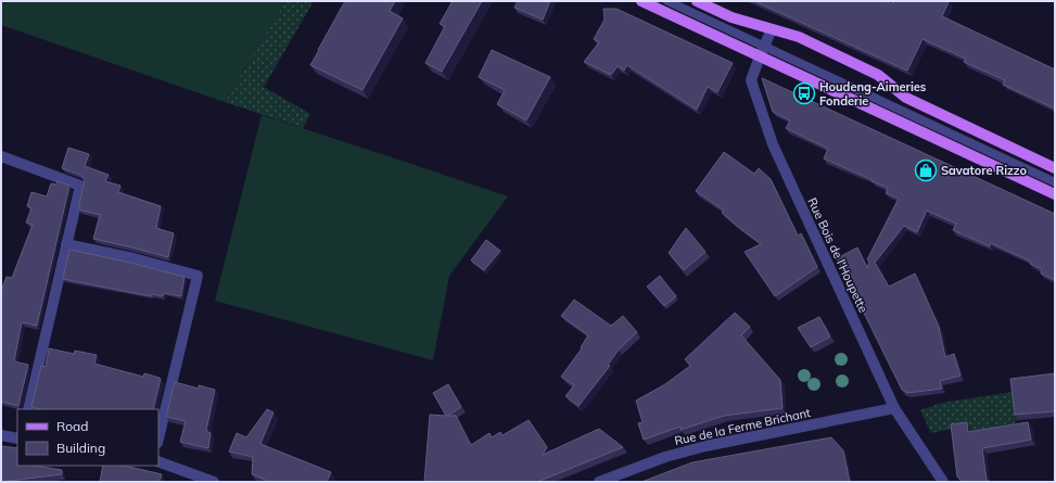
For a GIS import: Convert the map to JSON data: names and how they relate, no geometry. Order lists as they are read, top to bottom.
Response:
{
  "streets": {
    "street": ["Rue Bois de l'Houpette", "Rue de la Ferme Brichant"]
  },
  "crossings": [
    ["Rue Bois de l'Houpette", "Rue de la Ferme Brichant"]
  ],
  "places": {
    "bus stop": ["Houdeng-Aimeries Fonderie"],
    "shop": ["Savatore Rizzo"]
  },
  "legend": ["Road", "Building"]
}
